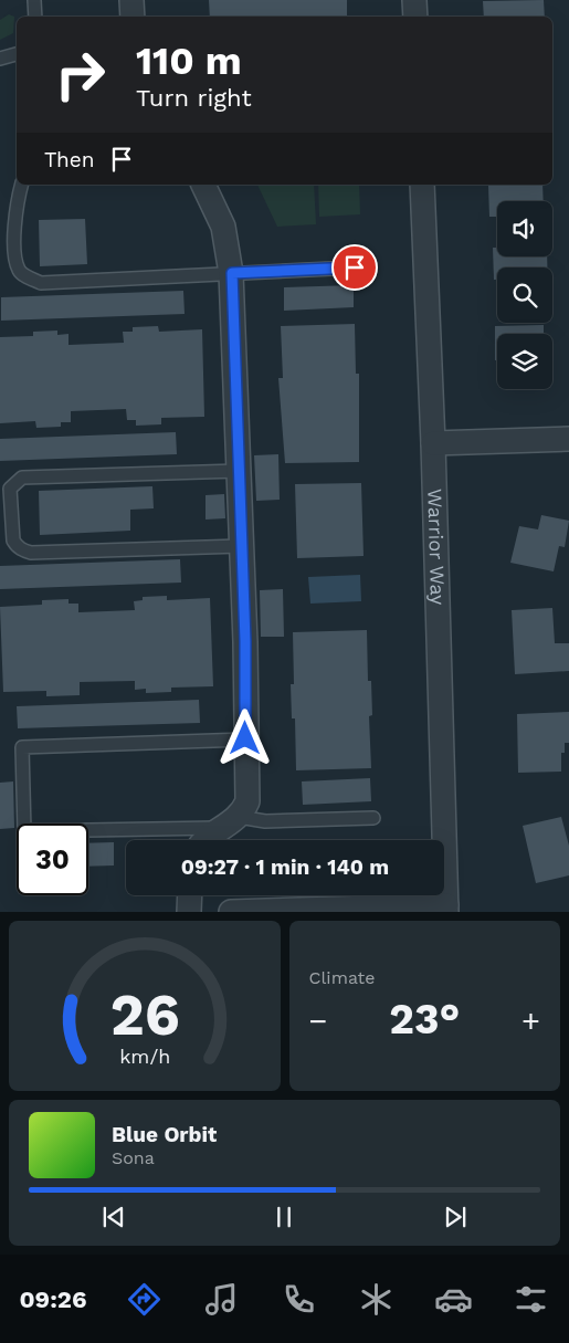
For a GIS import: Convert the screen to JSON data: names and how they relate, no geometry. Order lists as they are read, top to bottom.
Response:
{
  "streets": {
    "street": ["Warrior Way"]
  },
  "page": {
    "turn": ["110 m", "Turn right"],
    "then": "Then",
    "limit": "30",
    "trip": "09:27 · 1 min · 140 m",
    "tile": "Climate",
    "heat": ["−", "23°", "+"],
    "song": ["Blue Orbit", "Sona"],
    "tabs": "09:26",
    "gauge": ["26", "km/h"]
  }
}
